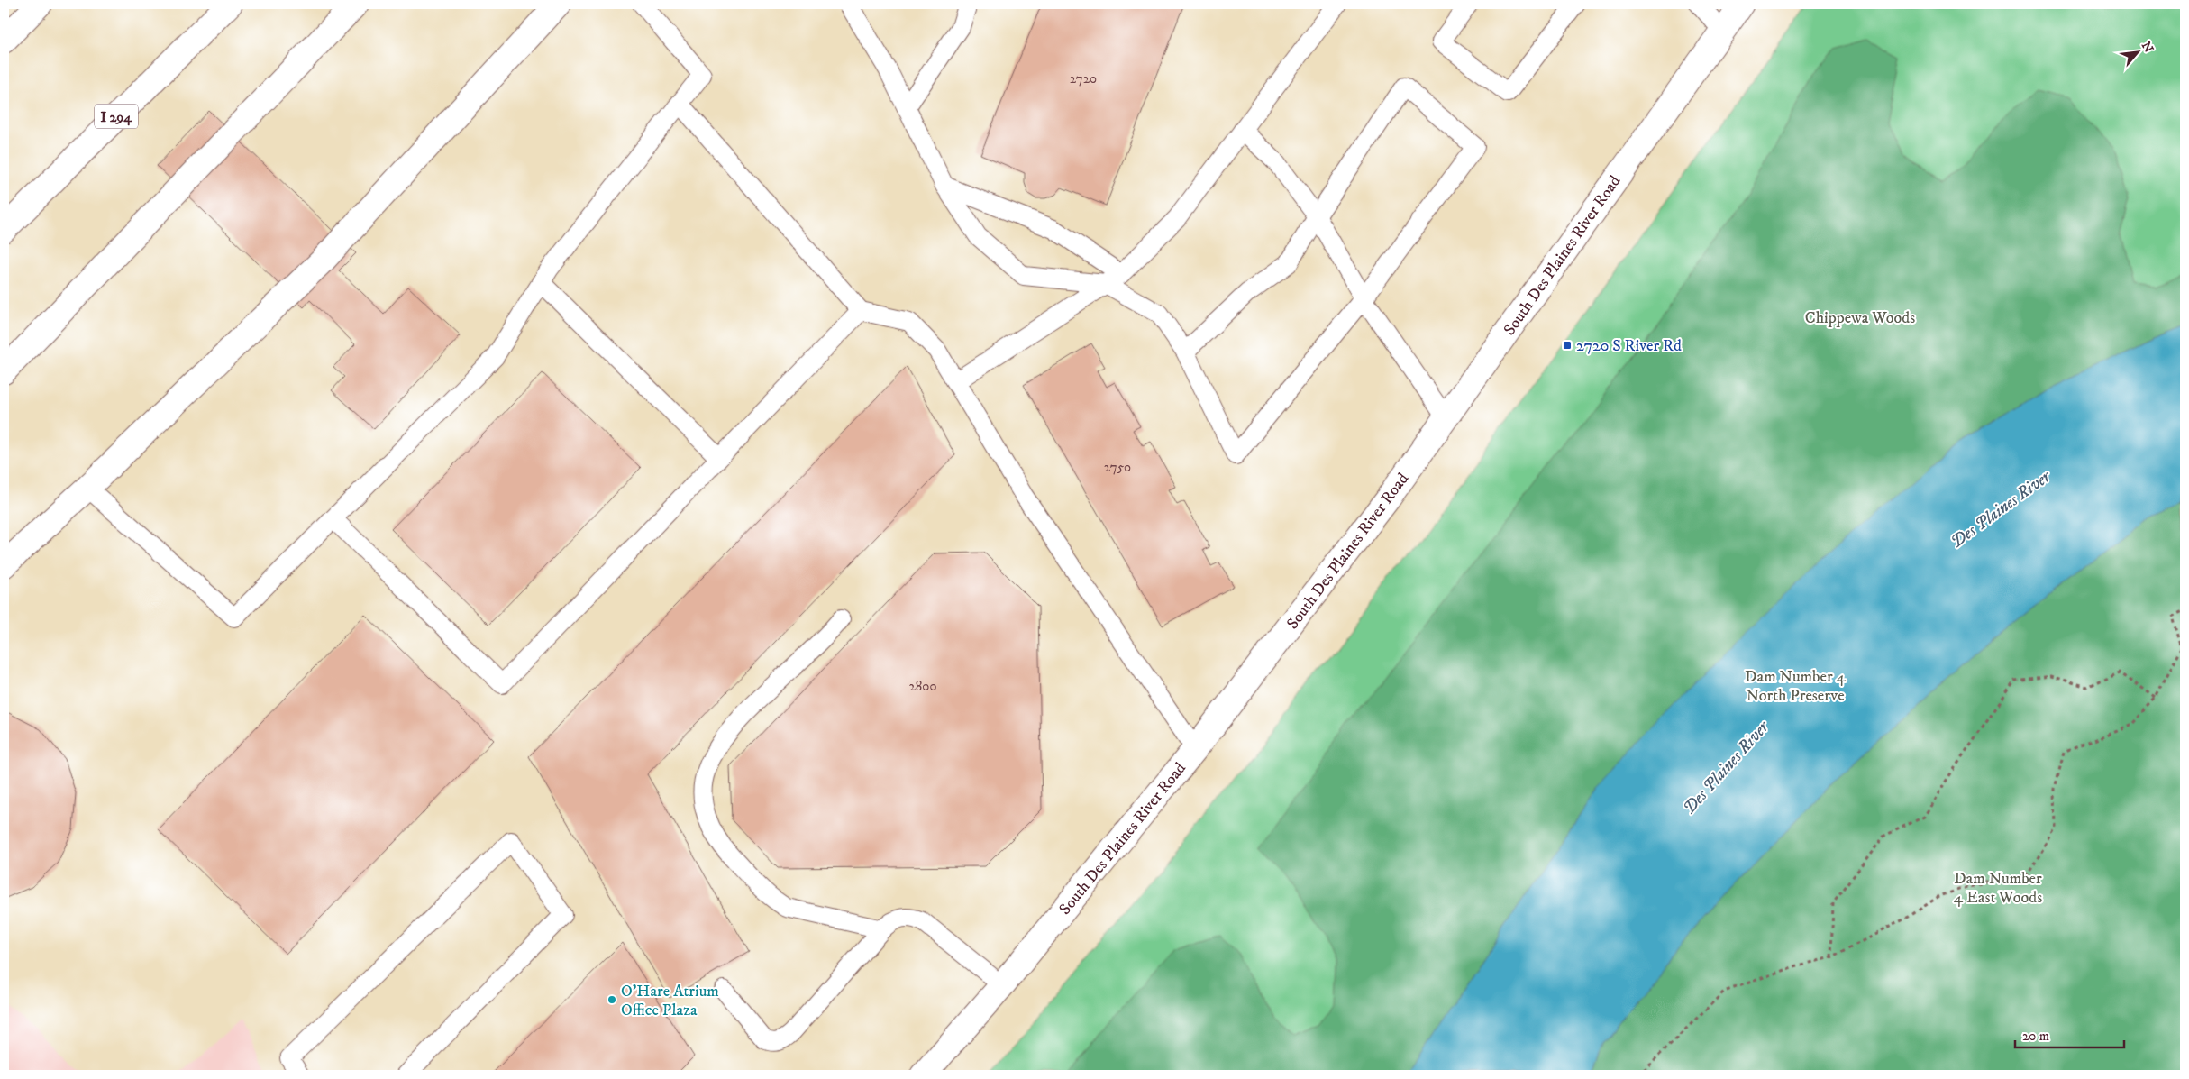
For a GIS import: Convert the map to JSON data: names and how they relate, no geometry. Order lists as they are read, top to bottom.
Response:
{
  "streets": {
    "main road": ["I 294", "South Des Plaines River Road"]
  },
  "water": ["Des Plaines River"],
  "parks": ["Chippewa Woods", "Dam Number 4 North Preserve", "Dam Number 4 East Woods"],
  "places": {
    "transit": ["2720 S River Rd"],
    "other": ["O'Hare Atrium Office Plaza"]
  },
  "house_numbers": ["2720", "2750", "2800"],
  "scale_bar": "20 m",
  "north": "top right"
}
